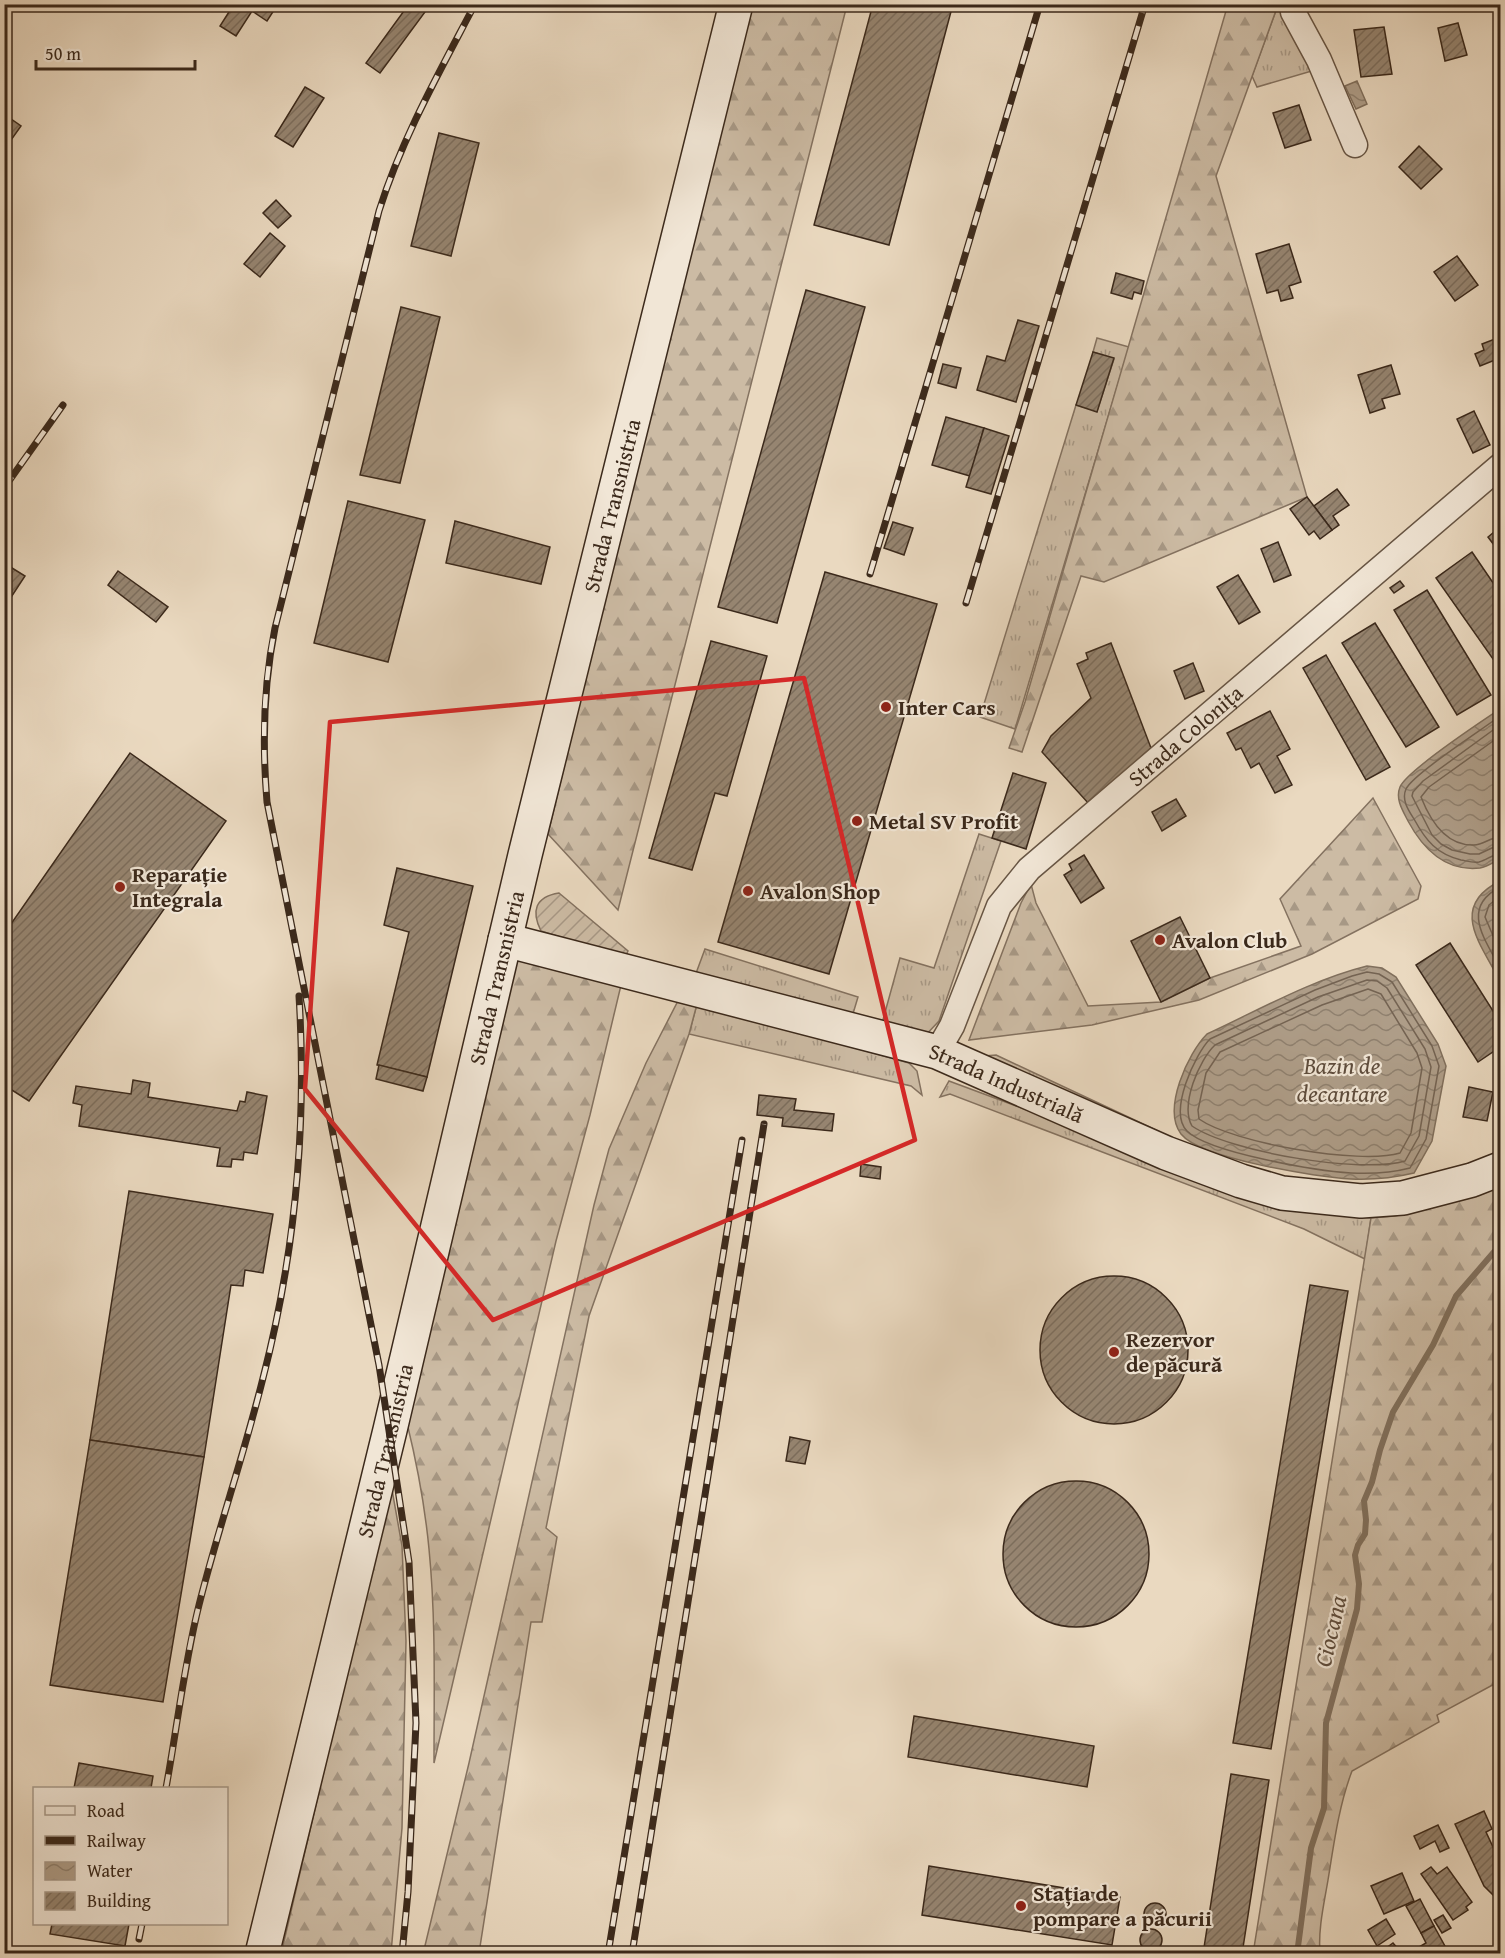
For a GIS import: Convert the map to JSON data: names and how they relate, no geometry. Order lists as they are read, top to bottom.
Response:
{
  "streets": {
    "street": ["Strada Transnistria", "Strada Colonița", "Strada Industrială"]
  },
  "crossings": [
    ["Strada Transnistria", "Strada Industrială"],
    ["Strada Colonița", "Strada Industrială"]
  ],
  "water": ["Bazin de decantare", "Ciocana"],
  "places": [
    "Inter Cars",
    "Metal SV Profit",
    "Reparație Integrala",
    "Avalon Shop",
    "Avalon Club",
    "Rezervor de păcură",
    "Stația de pompare a păcurii"
  ],
  "legend": [
    "Road",
    "Railway",
    "Water",
    "Building"
  ],
  "scale_bar": "50 m"
}
